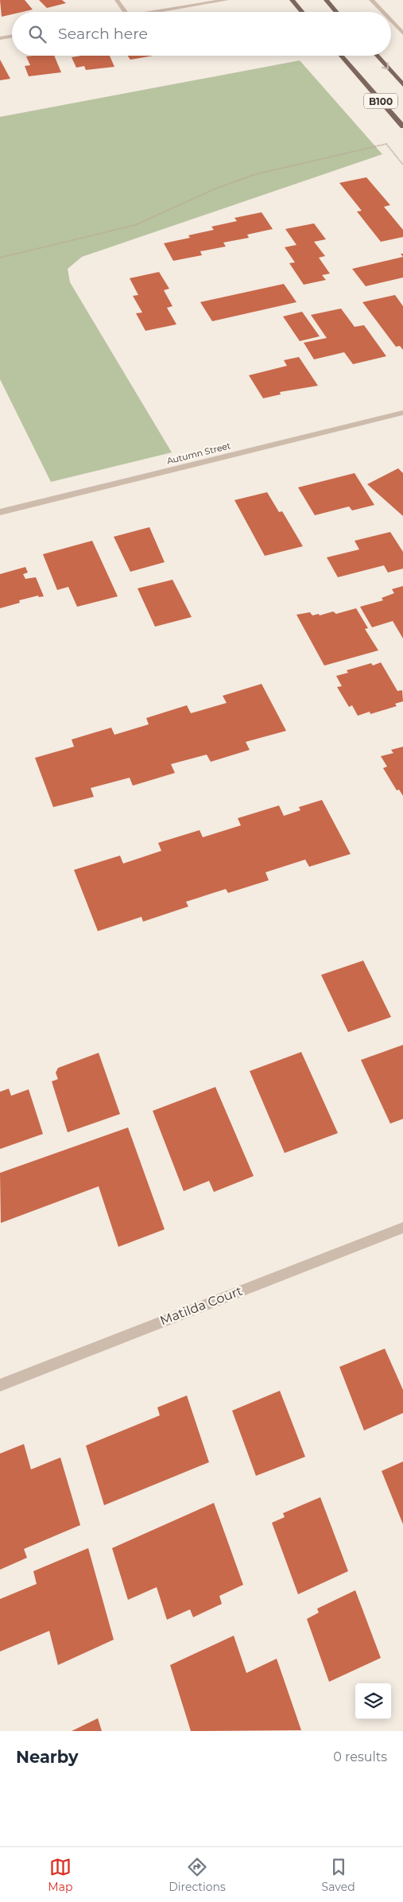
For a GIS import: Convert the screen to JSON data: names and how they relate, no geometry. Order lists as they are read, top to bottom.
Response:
{
  "streets": {
    "main road": ["B100"],
    "street": ["Autumn Street", "Matilda Court"]
  },
  "page": {
    "search": "Search here",
    "heading": ["Nearby", "0 results"],
    "nav": ["Map", "Directions", "Saved"]
  }
}
